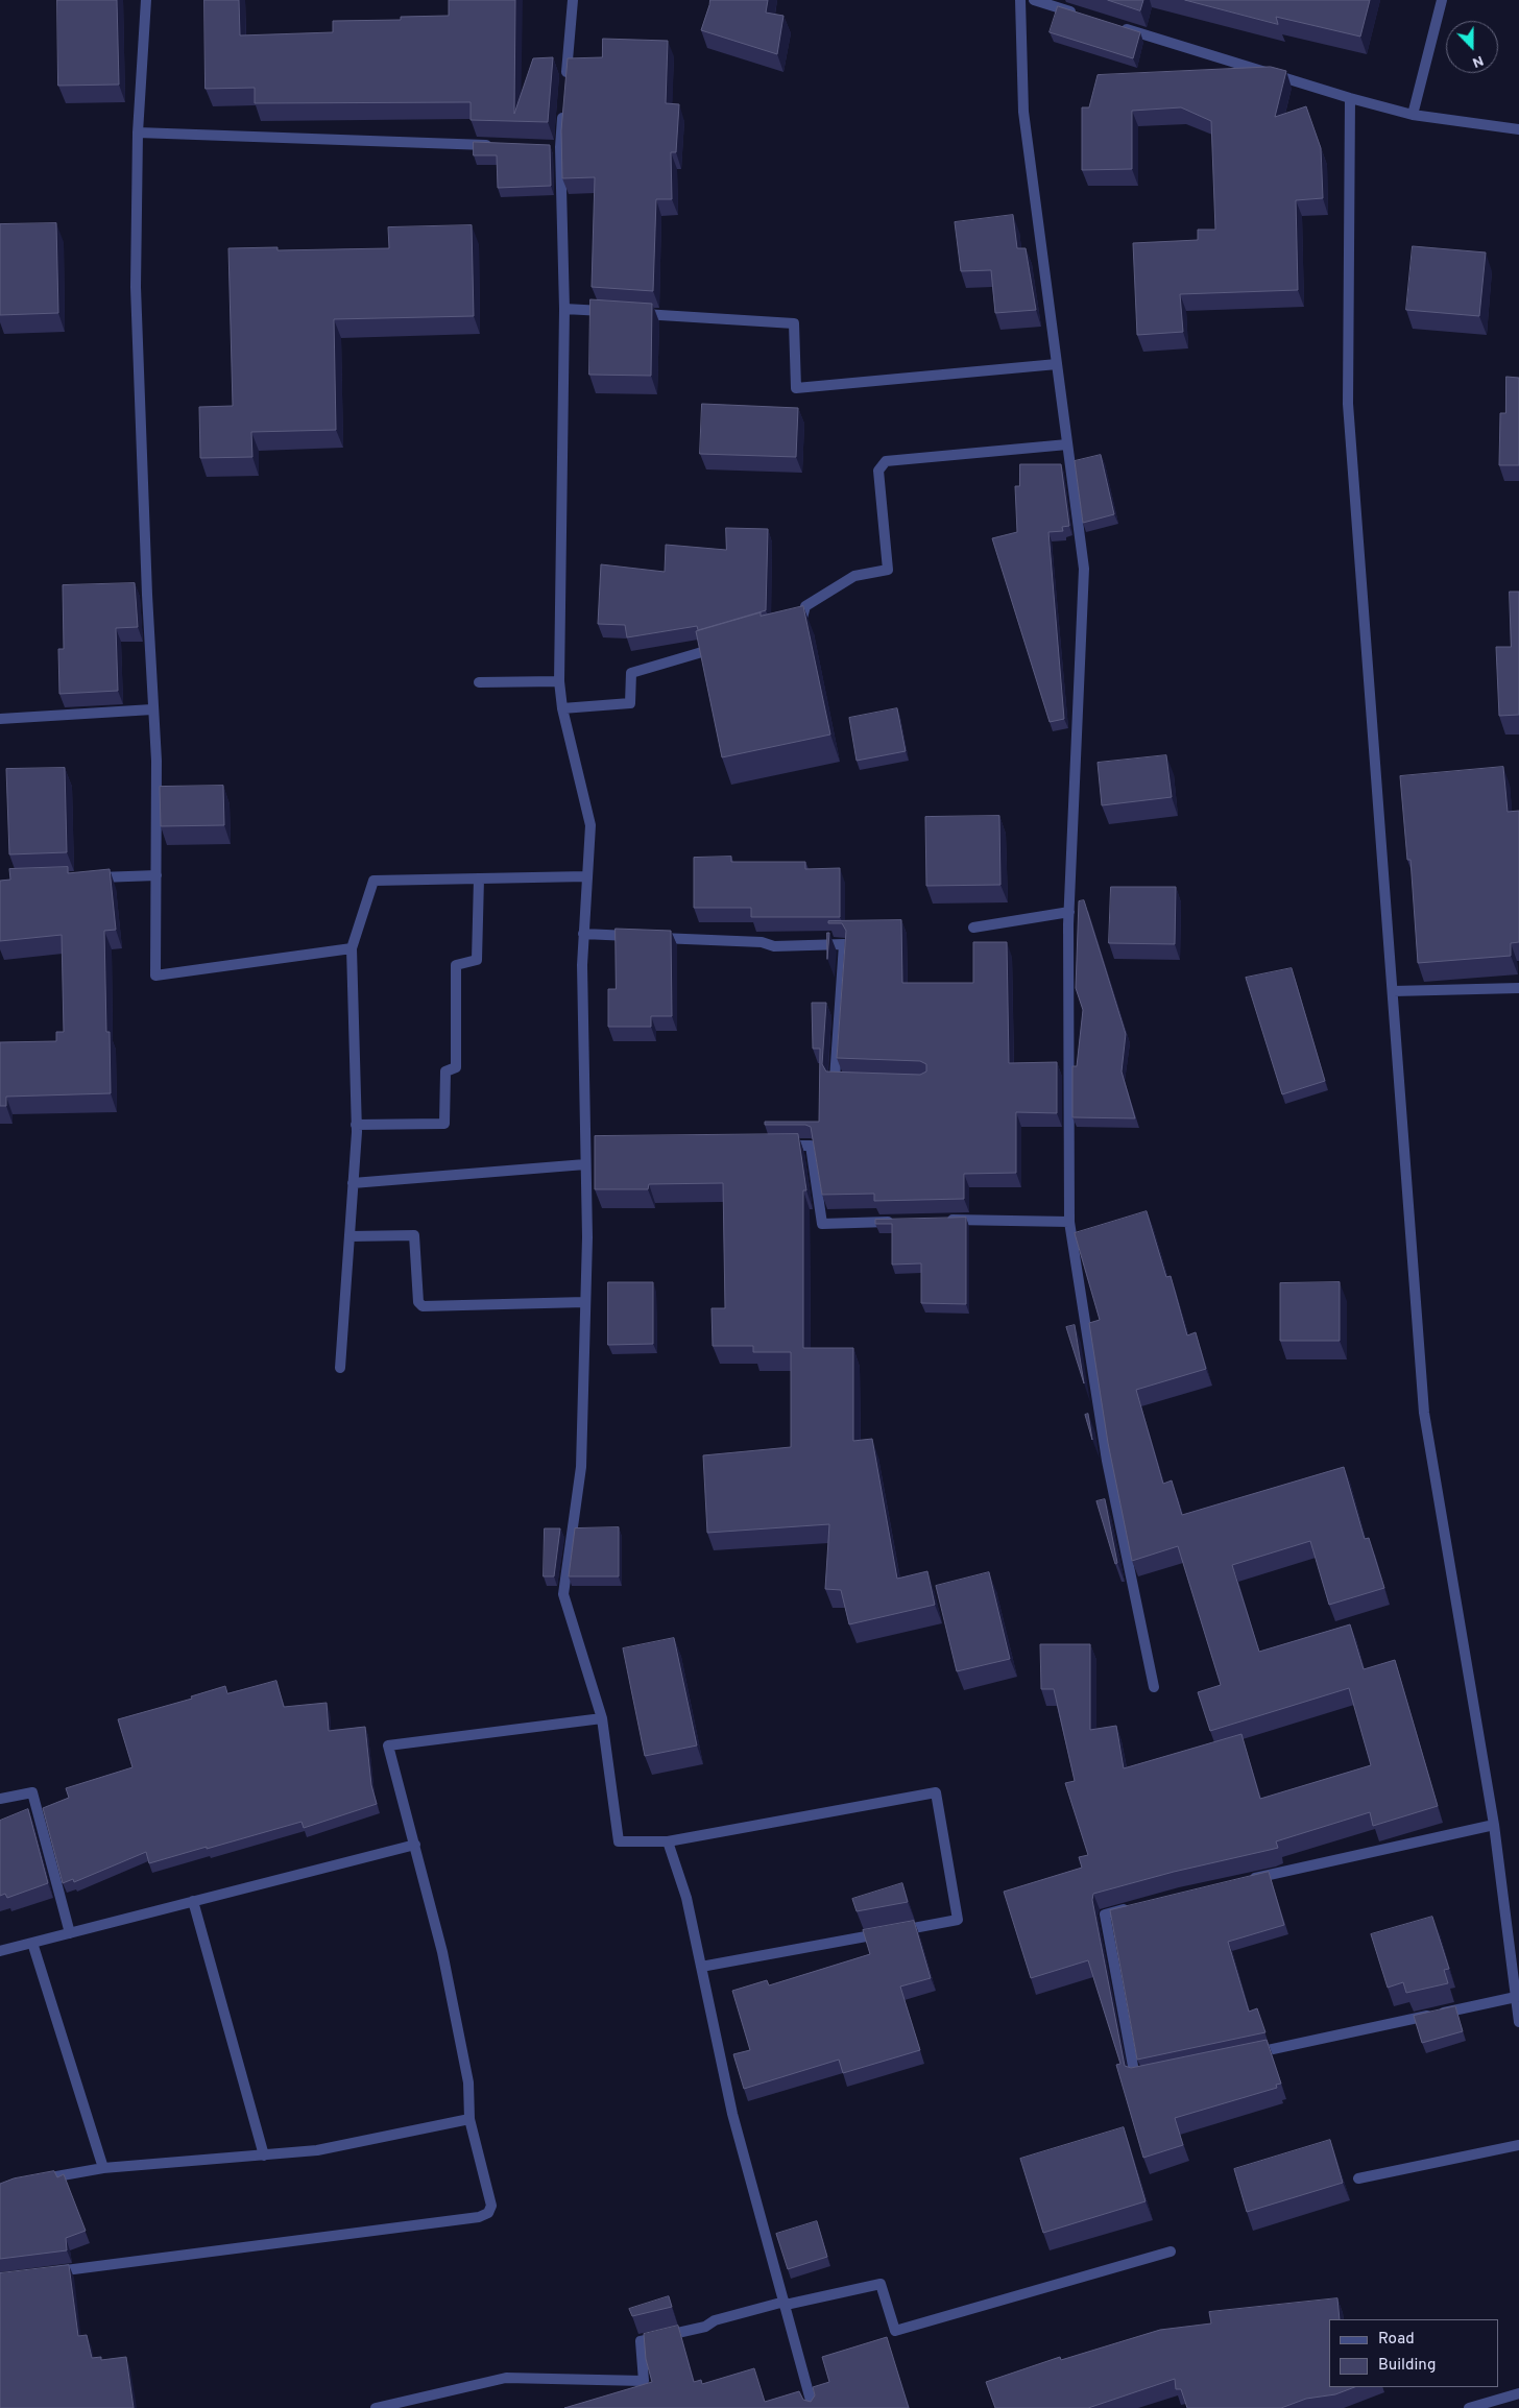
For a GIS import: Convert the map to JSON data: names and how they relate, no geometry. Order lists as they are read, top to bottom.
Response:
{
  "legend": ["Road", "Building"],
  "north": "bottom"
}
